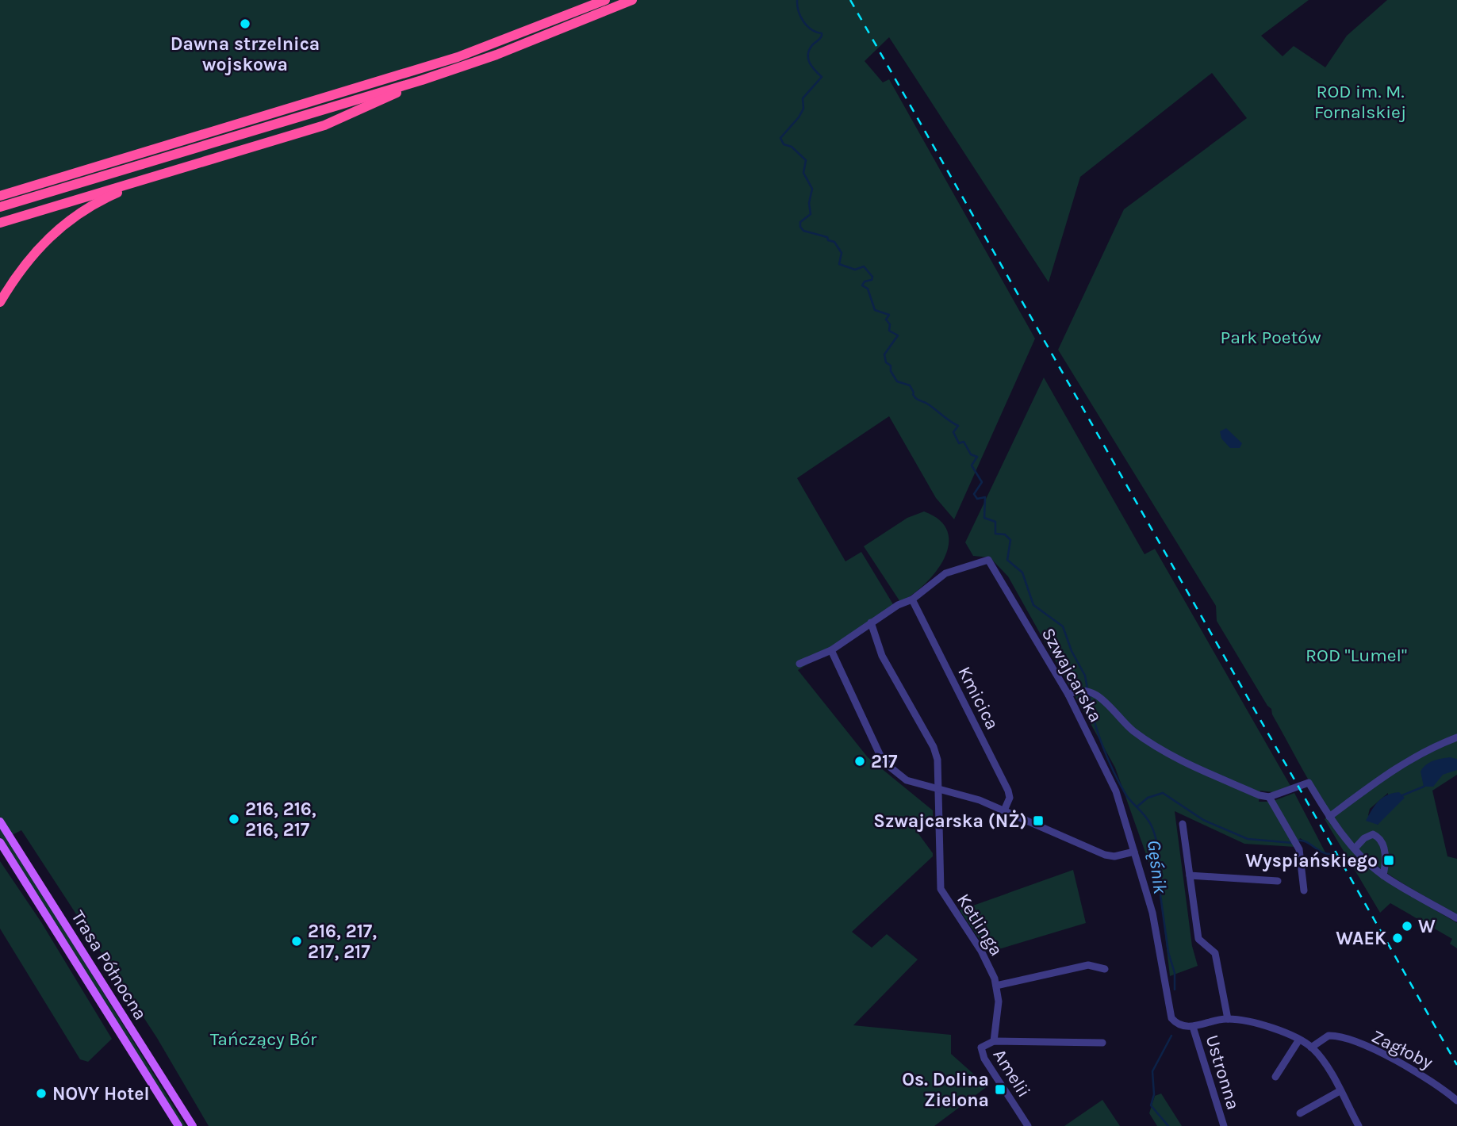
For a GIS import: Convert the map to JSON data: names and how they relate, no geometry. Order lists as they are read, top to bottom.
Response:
{
  "streets": {
    "main road": ["Trasa Północna"],
    "street": [
      "Szwajcarska",
      "Kmicica",
      "Ketlinga",
      "Zagłoby",
      "Ustronna",
      "Amelii"
    ]
  },
  "crossings": [
    ["Szwajcarska", "Kmicica"],
    ["Szwajcarska", "Ketlinga"],
    ["Szwajcarska", "Ustronna"],
    ["Ketlinga", "Amelii"]
  ],
  "water": ["Gęśnik"],
  "parks": [
    "ROD im. M. Fornalskiej",
    "Park Poetów",
    "ROD \"Lumel\"",
    "Tańczący Bór"
  ],
  "places": {
    "other": [
      "Dawna strzelnica wojskowa",
      "217",
      "216, 216, 216, 217",
      "W",
      "WAEK",
      "216, 217, 217, 217",
      "NOVY Hotel"
    ],
    "transit": ["Szwajcarska (NŻ)", "Wyspiańskiego", "Os. Dolina Zielona"]
  }
}
